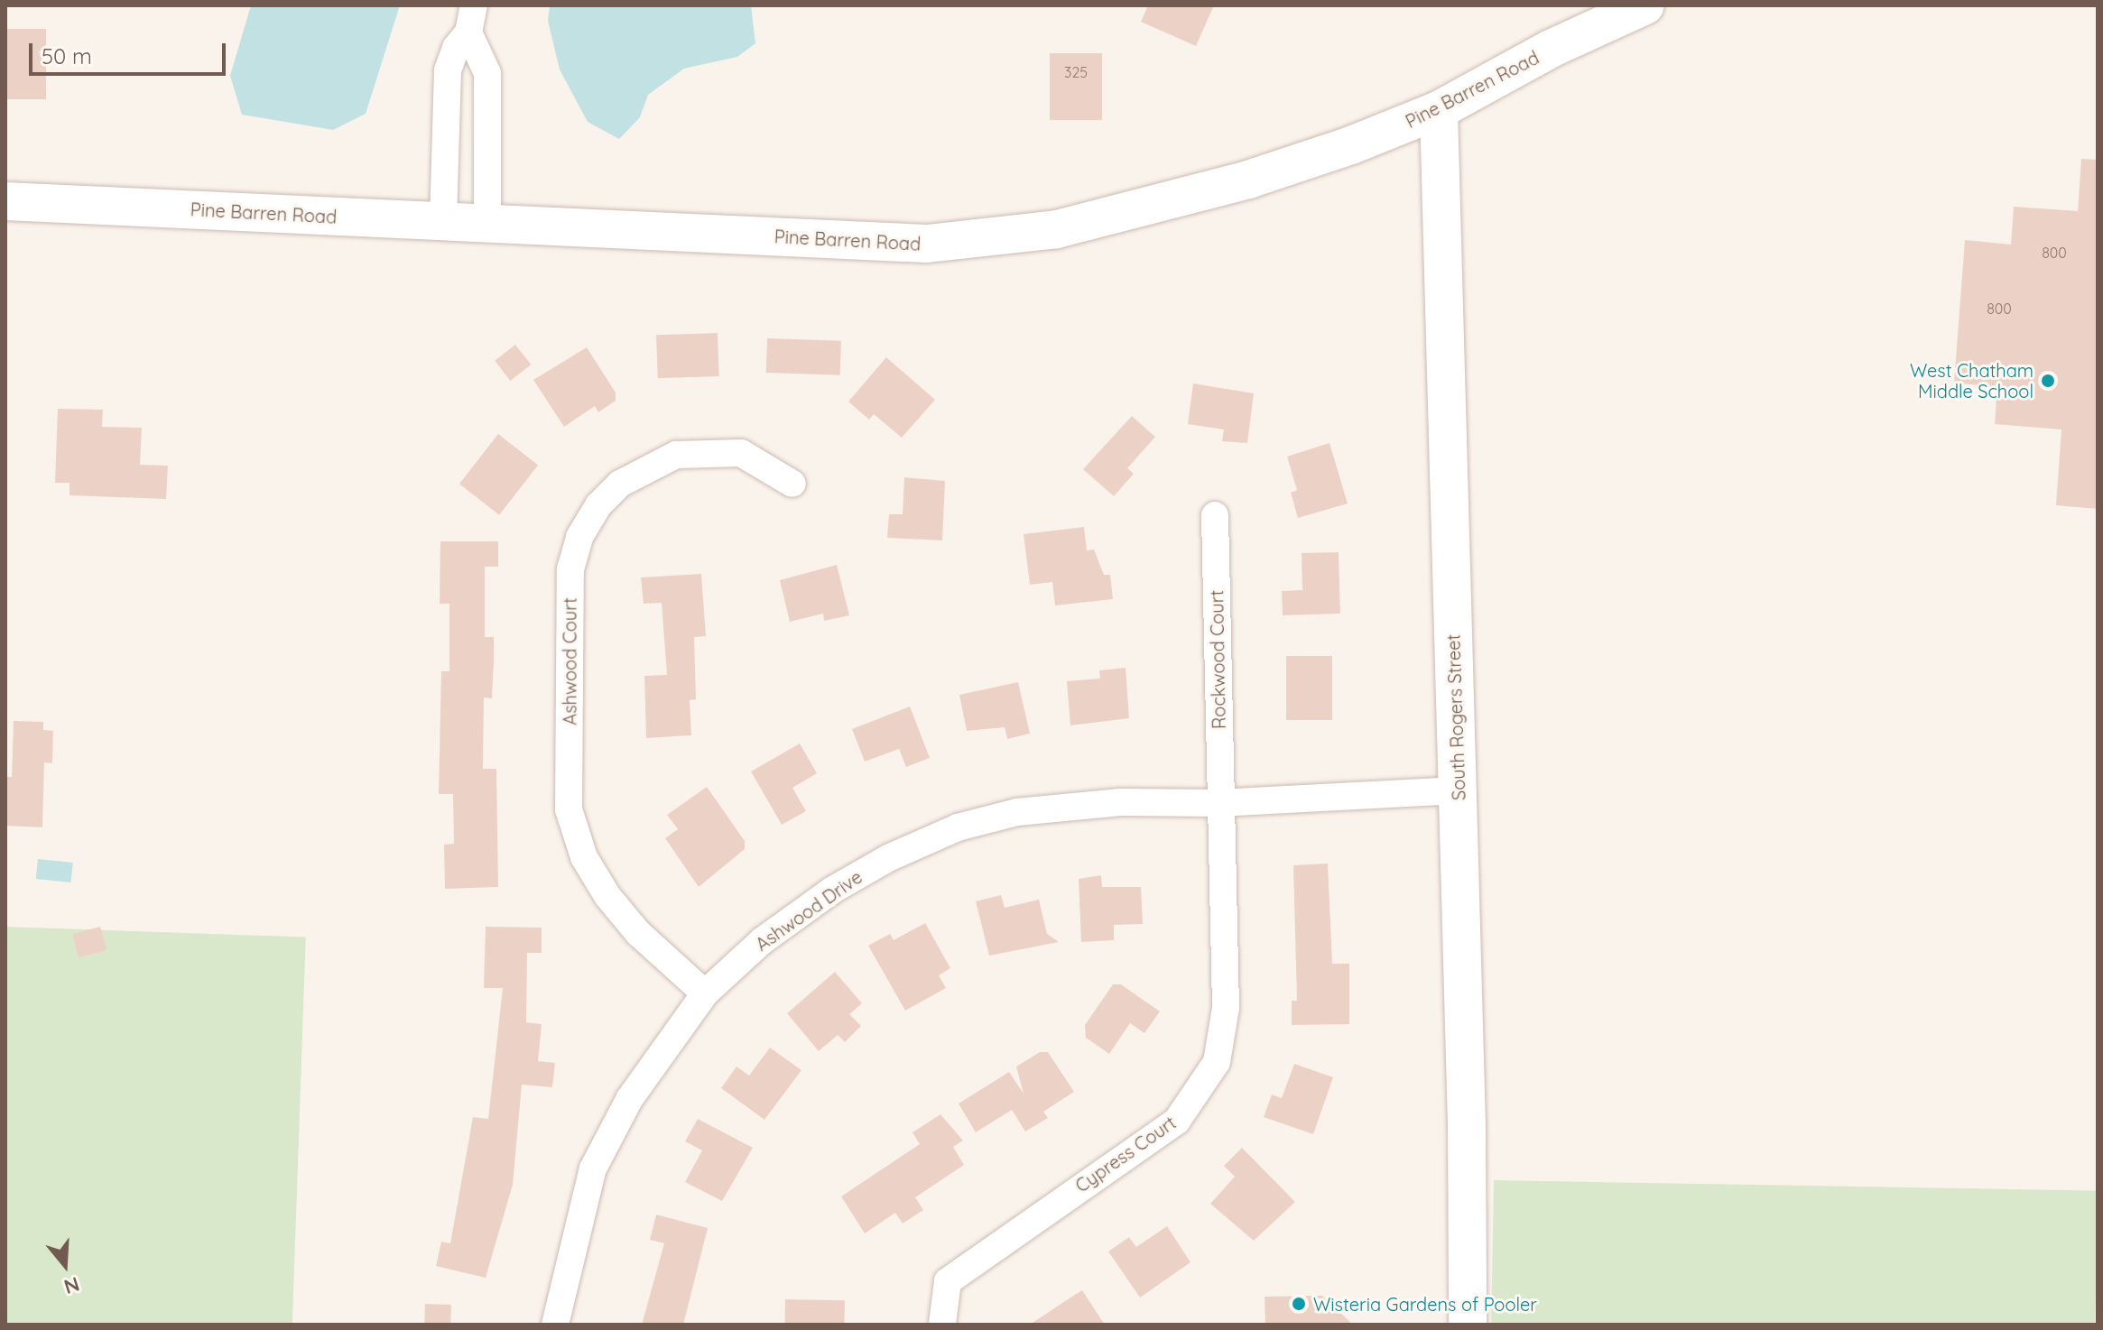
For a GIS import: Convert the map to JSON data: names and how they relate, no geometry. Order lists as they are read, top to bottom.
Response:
{
  "streets": {
    "main road": ["Pine Barren Road", "South Rogers Street"],
    "street": [
      "Rockwood Court",
      "Ashwood Court",
      "Ashwood Drive",
      "Cypress Court"
    ]
  },
  "crossings": [
    ["Pine Barren Road", "South Rogers Street"],
    ["Rockwood Court", "Ashwood Drive"],
    ["Rockwood Court", "Cypress Court"],
    ["Ashwood Court", "Ashwood Drive"],
    ["South Rogers Street", "Ashwood Drive"],
    ["Ashwood Drive", "Cypress Court"]
  ],
  "places": ["West Chatham Middle School", "Wisteria Gardens of Pooler"],
  "house_numbers": ["325", "800", "800"],
  "scale_bar": "50 m",
  "north": "bottom"
}
